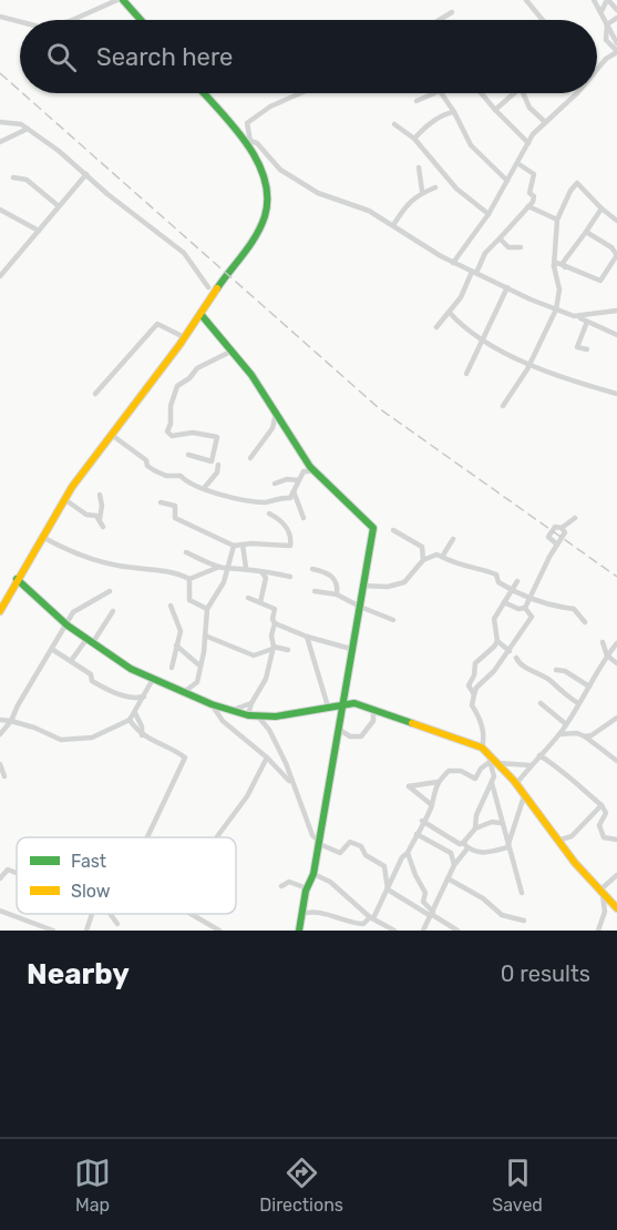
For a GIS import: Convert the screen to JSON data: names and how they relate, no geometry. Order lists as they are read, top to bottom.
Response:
{
  "legend": ["Fast", "Slow"],
  "page": {
    "search": "Search here",
    "heading": ["Nearby", "0 results"],
    "nav": ["Map", "Directions", "Saved"]
  }
}
